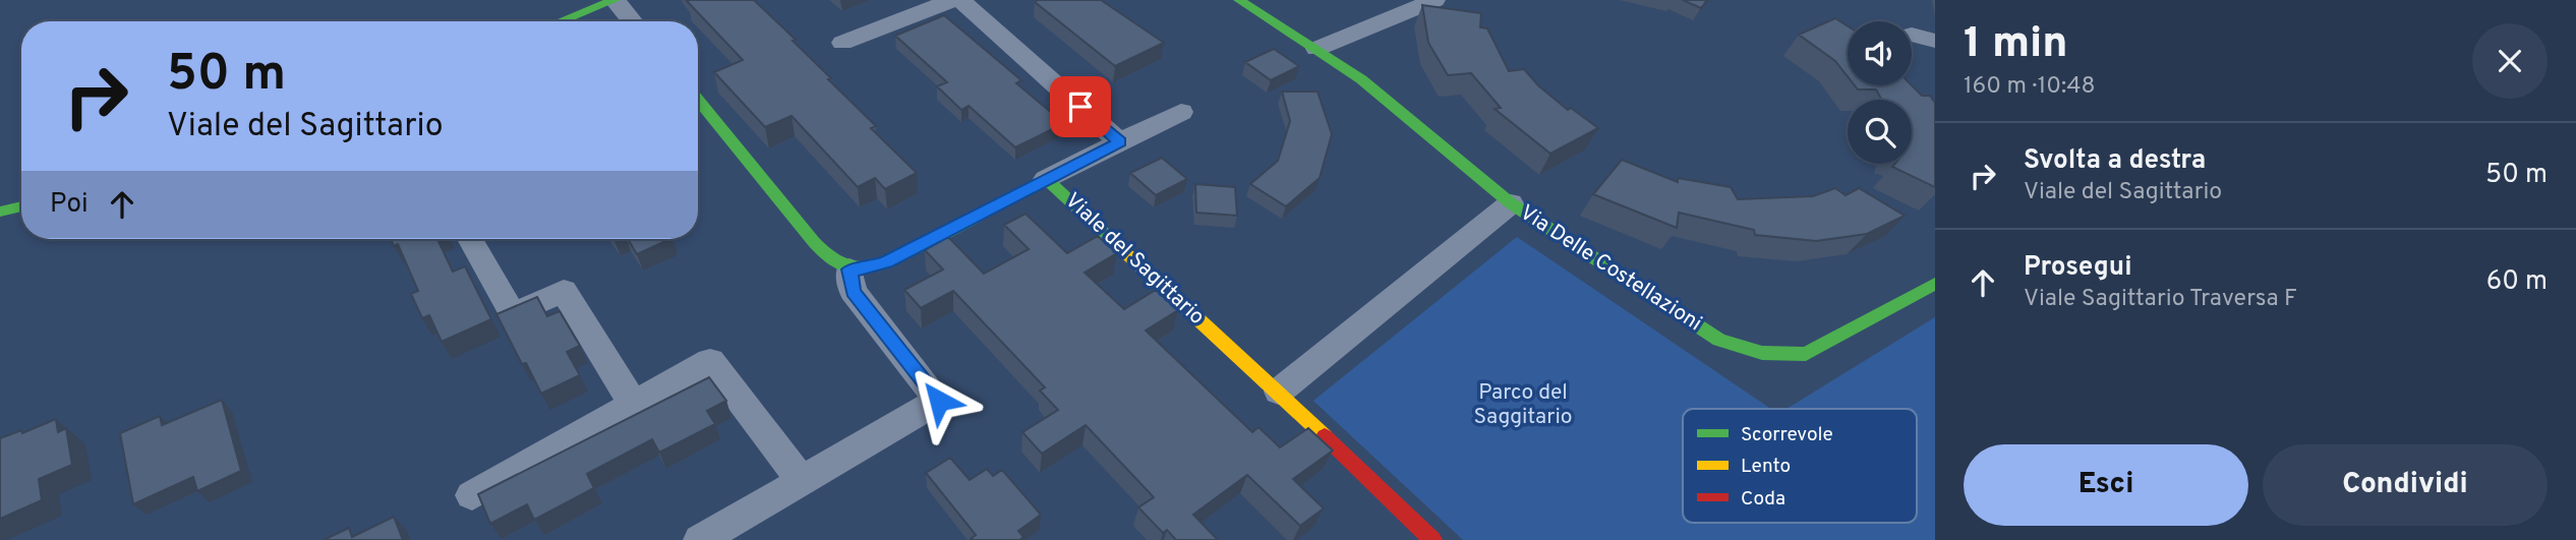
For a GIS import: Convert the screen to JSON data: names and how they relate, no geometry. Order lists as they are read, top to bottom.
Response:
{
  "streets": {
    "street": ["Viale del Sagittario", "Via Delle Costellazioni"]
  },
  "parks": ["Parco del Saggitario"],
  "legend": ["Scorrevole", "Lento", "Coda"],
  "page": {
    "heading": ["1 min", "160 m · 10:48"],
    "turn": ["50 m", "Viale del Sagittario"],
    "list": [
      {
        "name": "Svolta a destra",
        "note": "Viale del Sagittario",
        "value": "50 m"
      },
      {
        "name": "Prosegui",
        "note": "Viale Sagittario Traversa F",
        "value": "60 m"
      }
    ],
    "then": "Poi",
    "buttons": ["Esci", "Condividi"]
  }
}
